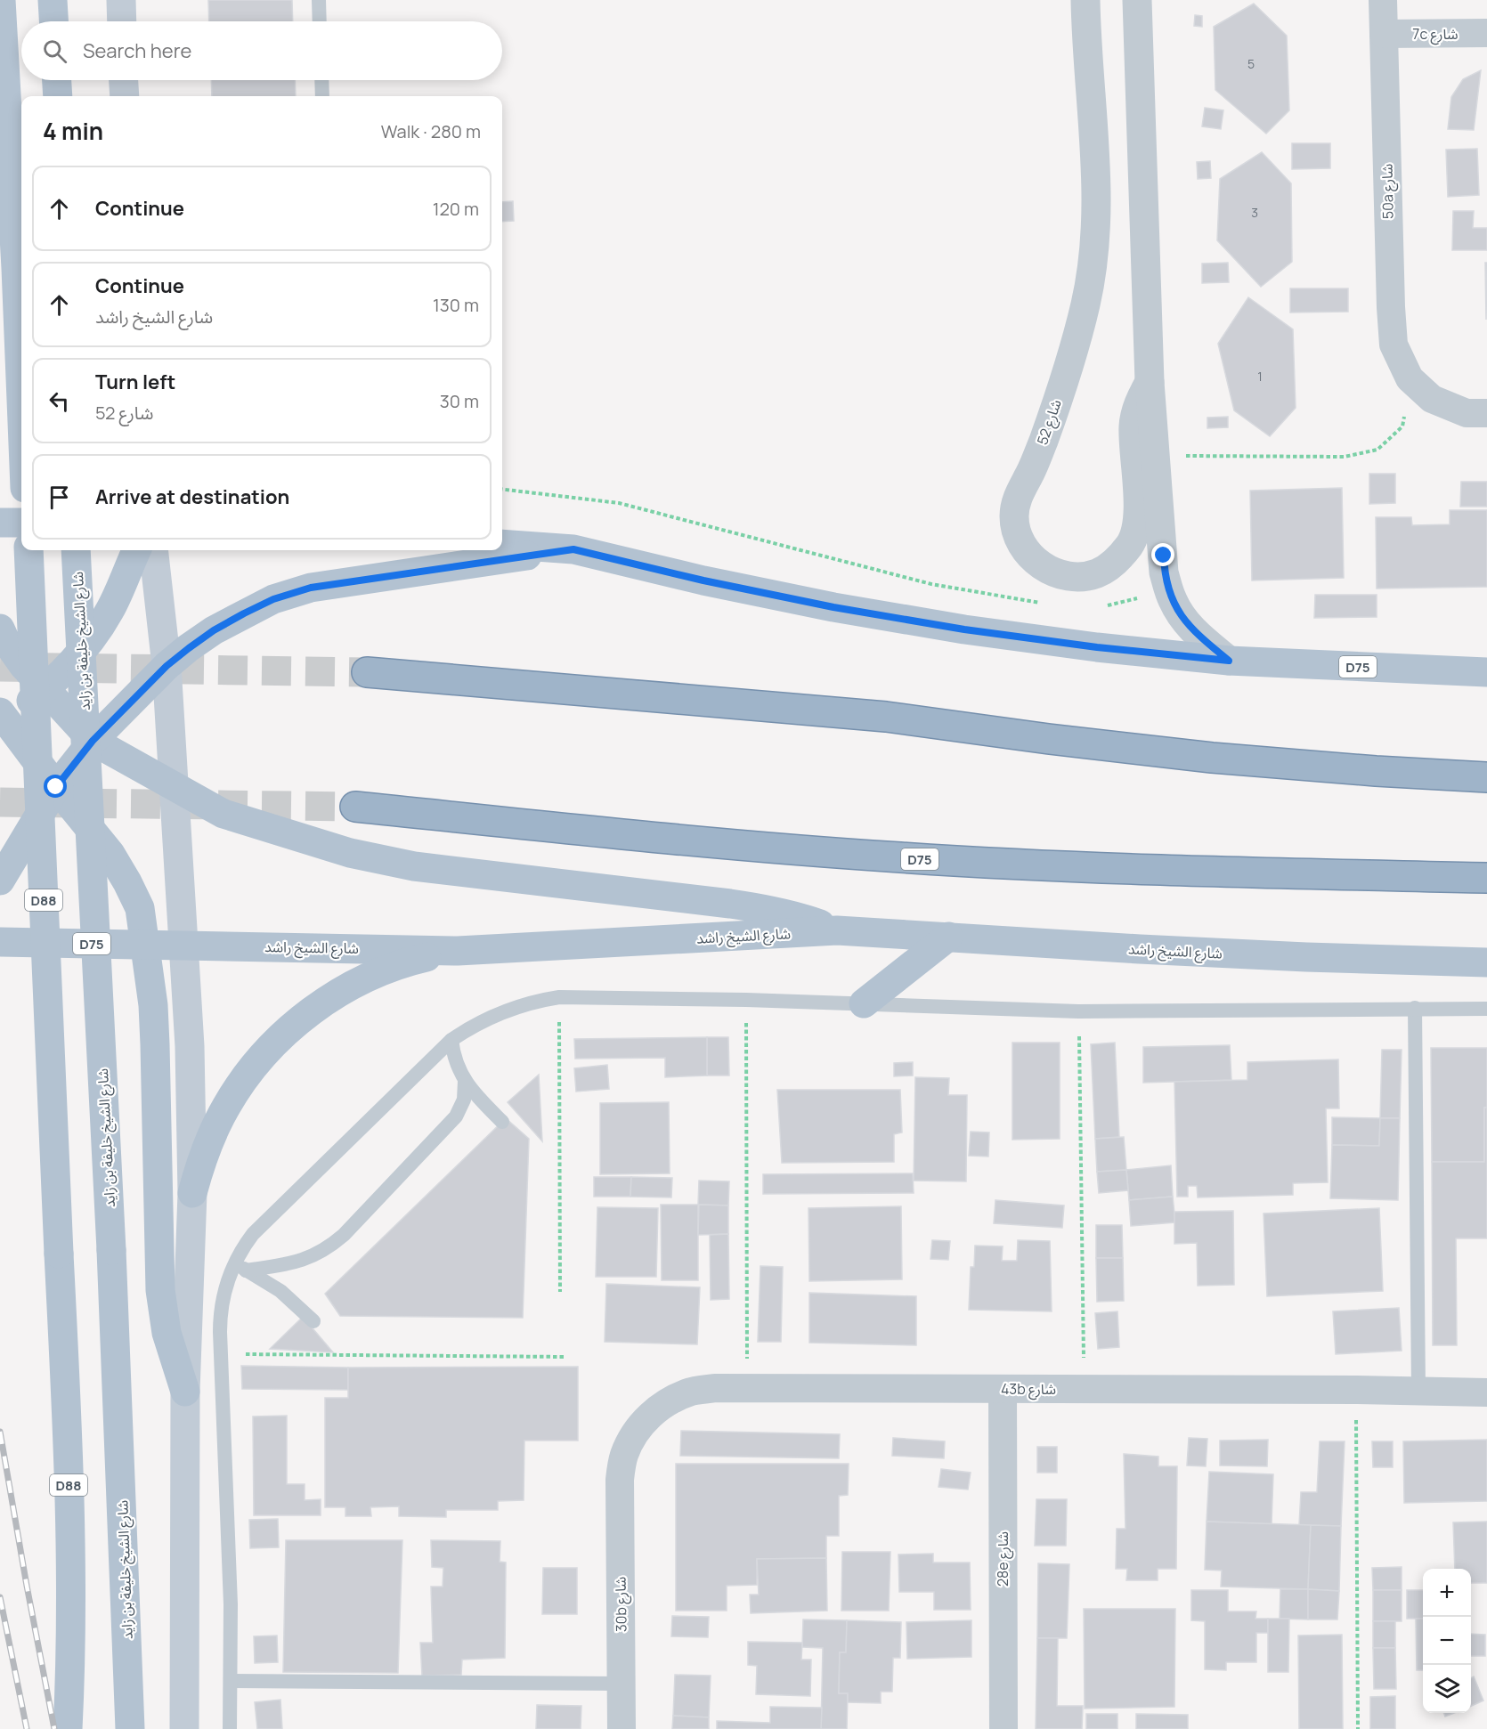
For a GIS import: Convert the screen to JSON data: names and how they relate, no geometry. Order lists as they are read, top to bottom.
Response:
{
  "streets": {
    "highway": ["D75"],
    "main road": ["شارع الشيخ خليفة بن زايد", "D88", "شارع الشيخ راشد"],
    "street": [
      "7c شارع",
      "50a شارع",
      "شارع 52",
      "43b شارع",
      "28e شارع",
      "30b شارع"
    ]
  },
  "crossings": [
    ["7c شارع", "50a شارع"],
    ["شارع 52", "D75"],
    ["43b شارع", "28e شارع"],
    ["43b شارع", "30b شارع"]
  ],
  "house_numbers": ["5", "3", "1"],
  "page": {
    "search": "Search here",
    "heading": ["4 min", "Walk · 280 m"],
    "list": [
      ["Continue", "120 m"],
      ["Continue", "شارع الشيخ راشد", "130 m"],
      ["Turn left", "شارع 52", "30 m"],
      "Arrive at destination"
    ],
    "map_buttons": ["+", "−"]
  }
}
